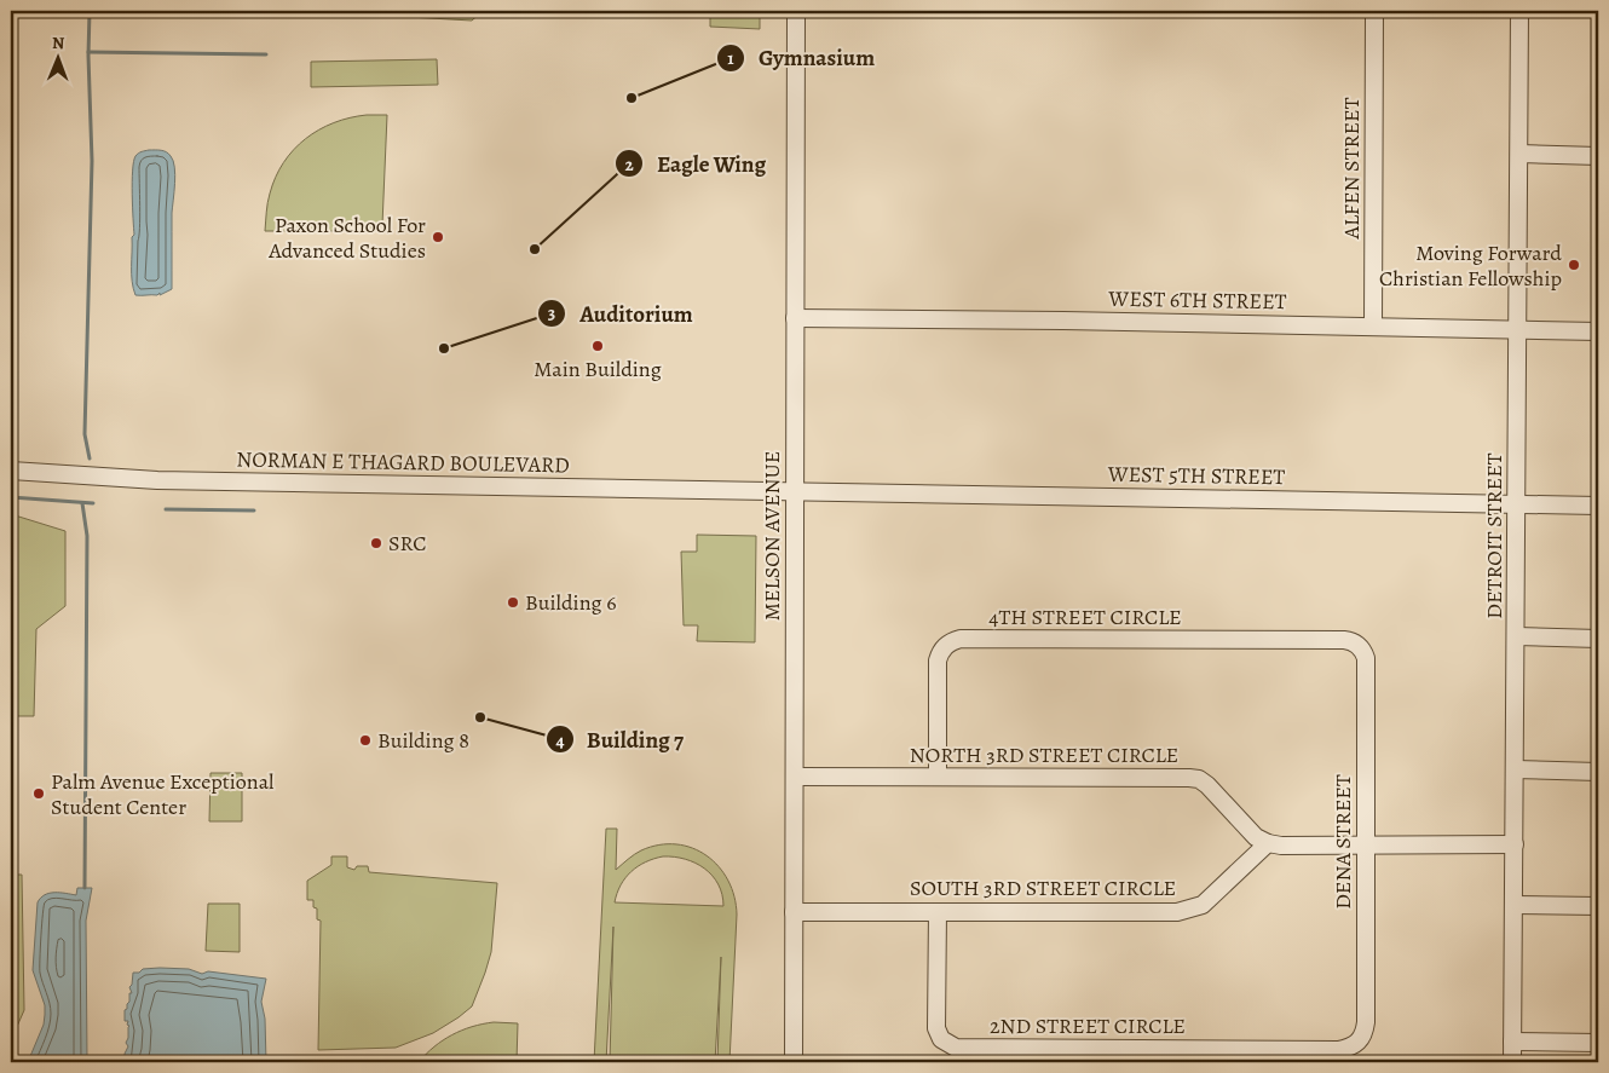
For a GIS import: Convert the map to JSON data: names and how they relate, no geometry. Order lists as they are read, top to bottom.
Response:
{
  "streets": {
    "street": [
      "ALFEN STREET",
      "WEST 6TH STREET",
      "NORMAN E THAGARD BOULEVARD",
      "WEST 5TH STREET",
      "MELSON AVENUE",
      "DETROIT STREET",
      "4TH STREET CIRCLE",
      "NORTH 3RD STREET CIRCLE",
      "DENA STREET",
      "SOUTH 3RD STREET CIRCLE",
      "2ND STREET CIRCLE"
    ]
  },
  "crossings": [
    ["ALFEN STREET", "WEST 6TH STREET"],
    ["WEST 6TH STREET", "MELSON AVENUE"],
    ["WEST 6TH STREET", "DETROIT STREET"],
    ["NORMAN E THAGARD BOULEVARD", "WEST 5TH STREET"],
    ["NORMAN E THAGARD BOULEVARD", "MELSON AVENUE"],
    ["WEST 5TH STREET", "MELSON AVENUE"],
    ["WEST 5TH STREET", "DETROIT STREET"],
    ["MELSON AVENUE", "NORTH 3RD STREET CIRCLE"],
    ["MELSON AVENUE", "SOUTH 3RD STREET CIRCLE"],
    ["4TH STREET CIRCLE", "NORTH 3RD STREET CIRCLE"],
    ["4TH STREET CIRCLE", "DENA STREET"],
    ["NORTH 3RD STREET CIRCLE", "SOUTH 3RD STREET CIRCLE"],
    ["DENA STREET", "2ND STREET CIRCLE"],
    ["SOUTH 3RD STREET CIRCLE", "2ND STREET CIRCLE"]
  ],
  "places": [
    "Gymnasium",
    "Paxon School For Advanced Studies",
    "Eagle Wing",
    "Moving Forward Christian Fellowship",
    "Main Building",
    "Auditorium",
    "SRC",
    "Building 6",
    "Building 7",
    "Building 8",
    "Palm Avenue Exceptional Student Center"
  ],
  "north": "top"
}
